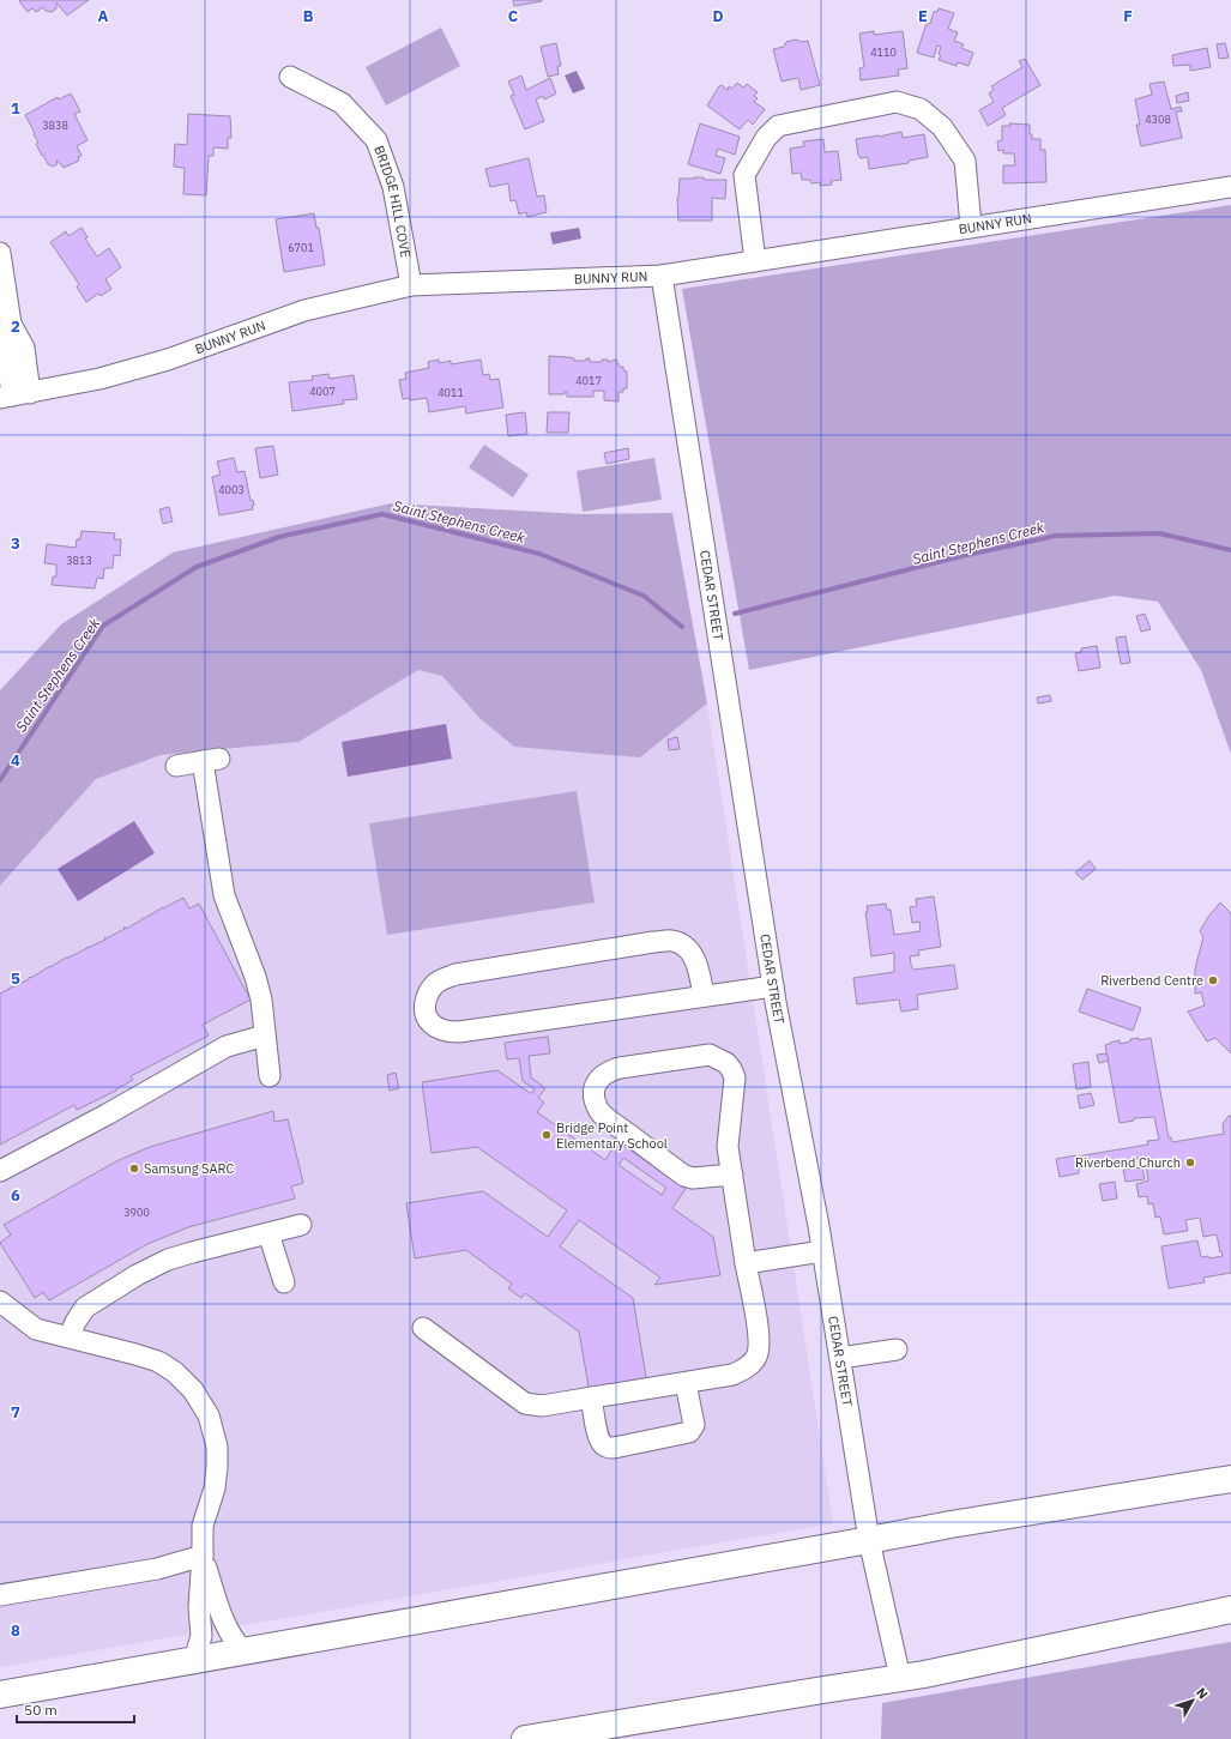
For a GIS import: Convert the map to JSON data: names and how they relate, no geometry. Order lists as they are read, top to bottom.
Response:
{
  "streets": {
    "street": ["BRIDGE HILL COVE", "BUNNY RUN", "CEDAR STREET"]
  },
  "crossings": [
    ["BRIDGE HILL COVE", "BUNNY RUN"],
    ["BUNNY RUN", "CEDAR STREET"]
  ],
  "water": ["Saint Stephens Creek"],
  "places": [
    "Riverbend Centre",
    "Bridge Point Elementary School",
    "Riverbend Church",
    "Samsung SARC"
  ],
  "house_numbers": [
    "4110",
    "4308",
    "3838",
    "6701",
    "4017",
    "4007",
    "4011",
    "4003",
    "3813",
    "3900"
  ],
  "scale_bar": "50 m",
  "north": "top right",
  "grid": {
    "columns": [
      "A",
      "B",
      "C",
      "D",
      "E",
      "F"
    ],
    "rows": [
      "1",
      "2",
      "3",
      "4",
      "5",
      "6",
      "7",
      "8"
    ]
  }
}
